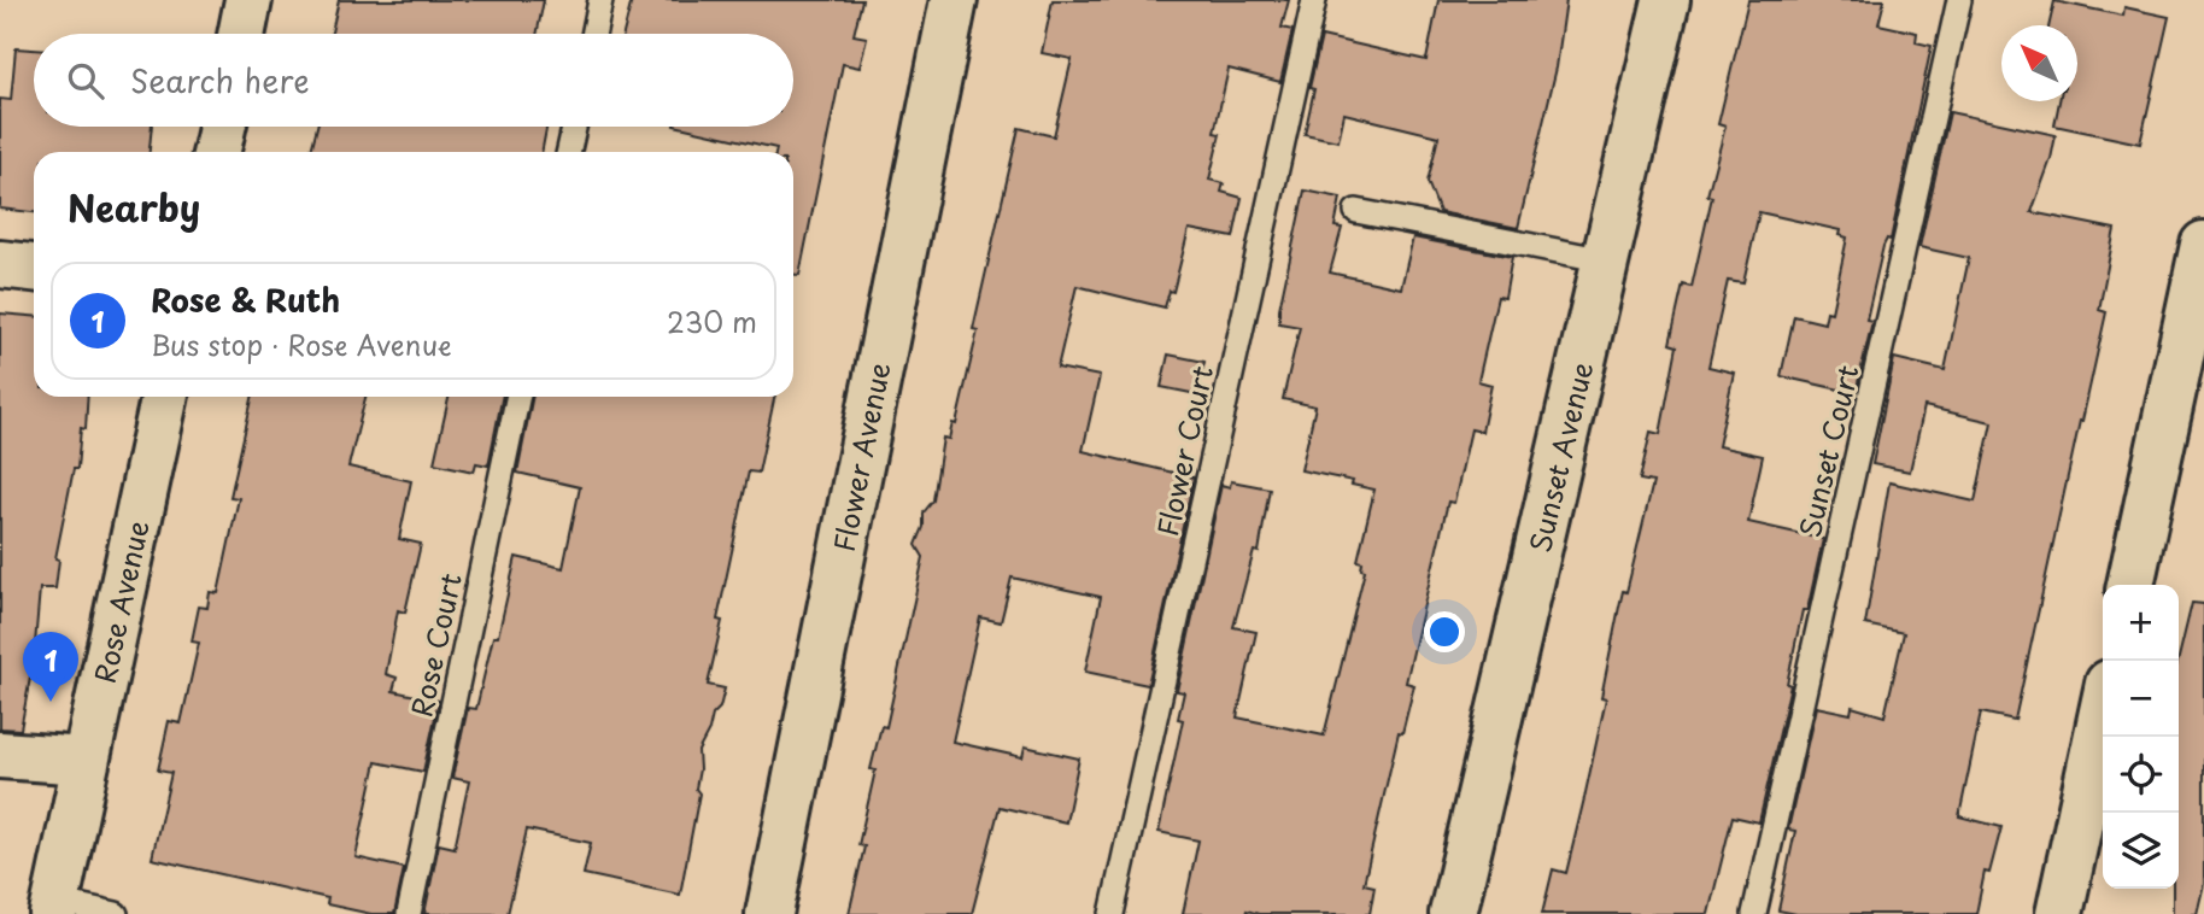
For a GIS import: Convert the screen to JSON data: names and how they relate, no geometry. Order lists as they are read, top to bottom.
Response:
{
  "streets": {
    "street": ["Flower Avenue", "Sunset Avenue", "Rose Avenue"],
    "lane": ["Flower Court", "Sunset Court", "Rose Court"]
  },
  "north": "top left",
  "page": {
    "search": "Search here",
    "heading": "Nearby",
    "list": [
      {
        "mark": "1",
        "name": "Rose & Ruth",
        "note": "Bus stop · Rose Avenue",
        "value": "230 m"
      }
    ],
    "map_buttons": ["+", "−"],
    "pins": "1"
  }
}
